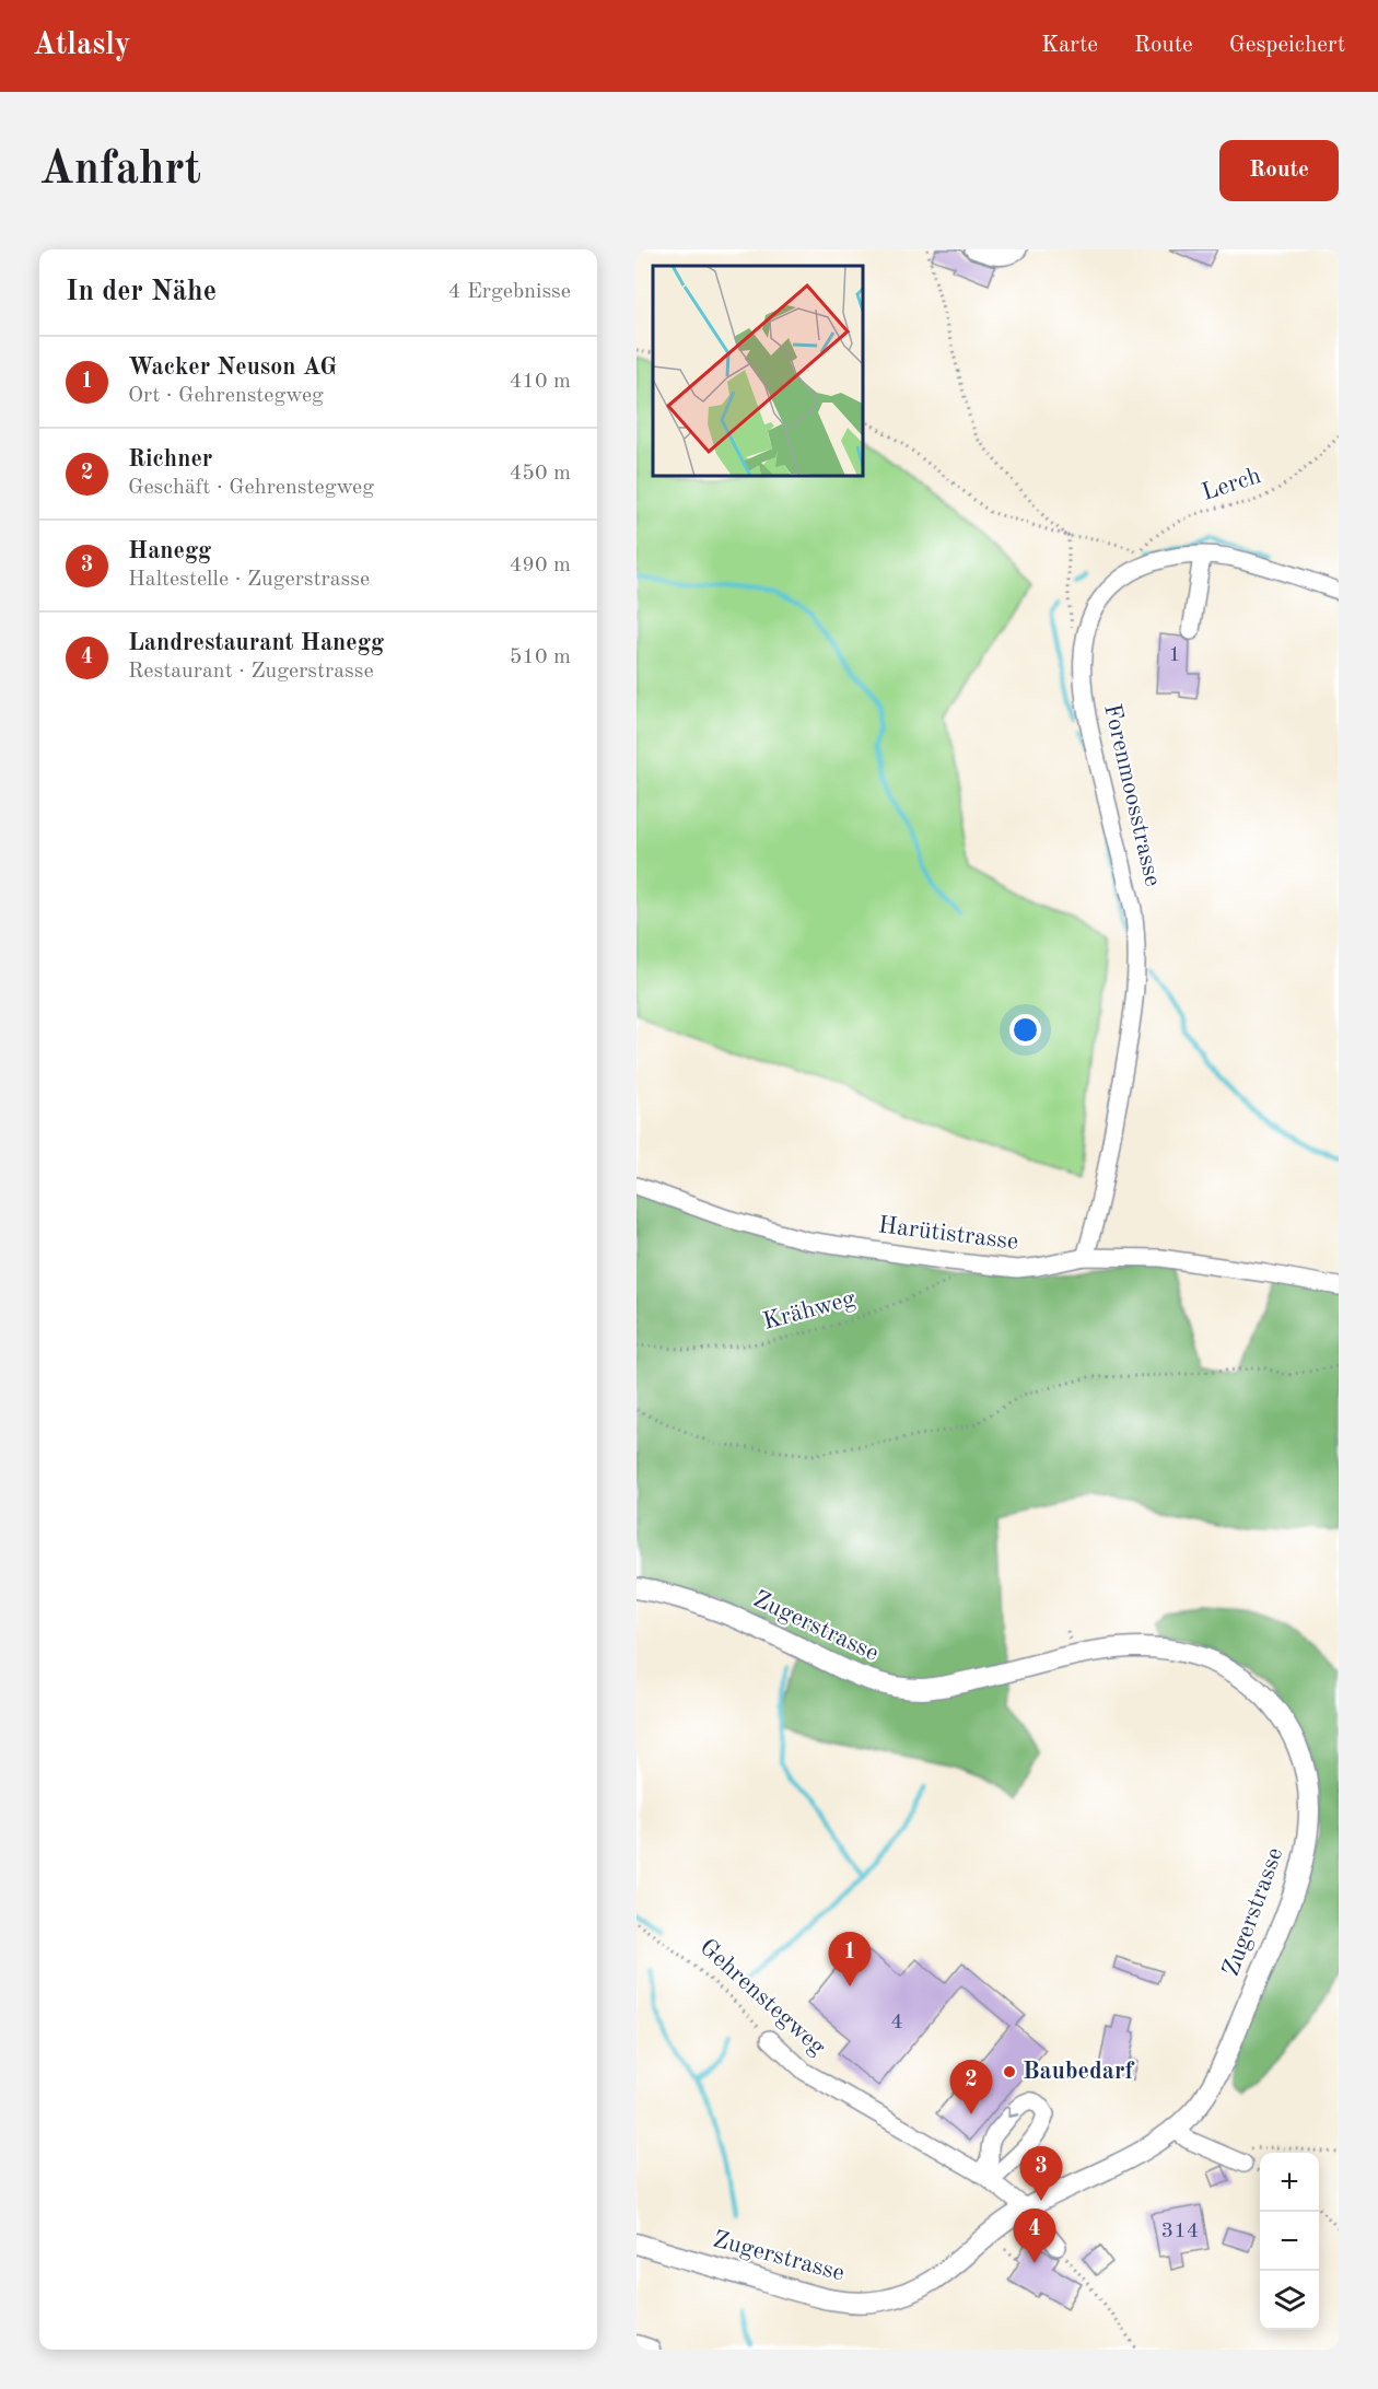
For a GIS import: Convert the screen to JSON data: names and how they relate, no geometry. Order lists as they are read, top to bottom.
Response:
{
  "streets": {
    "main road": ["Zugerstrasse"],
    "street": ["Forenmoosstrasse", "Harütistrasse", "Gehrenstegweg"],
    "path": ["Lerch", "Krähweg"]
  },
  "crossings": [
    ["Forenmoosstrasse", "Harütistrasse"],
    ["Harütistrasse", "Krähweg"],
    ["Zugerstrasse", "Gehrenstegweg"]
  ],
  "places": ["Baubedarf"],
  "house_numbers": ["1", "4", "314"],
  "page": {
    "header": "Atlasly",
    "nav": ["Karte", "Route", "Gespeichert"],
    "buttons": "Route",
    "title": "Anfahrt",
    "heading": ["In der Nähe", "4 Ergebnisse"],
    "list": [
      {
        "mark": "1",
        "name": "Wacker Neuson AG",
        "note": "Ort · Gehrenstegweg",
        "value": "410 m"
      },
      {
        "mark": "2",
        "name": "Richner",
        "note": "Geschäft · Gehrenstegweg",
        "value": "450 m"
      },
      {
        "mark": "3",
        "name": "Hanegg",
        "note": "Haltestelle · Zugerstrasse",
        "value": "490 m"
      },
      {
        "mark": "4",
        "name": "Landrestaurant Hanegg",
        "note": "Restaurant · Zugerstrasse",
        "value": "510 m"
      }
    ],
    "pins": [
      "1",
      "2",
      "3",
      "4"
    ],
    "map_buttons": ["+", "−"]
  }
}
